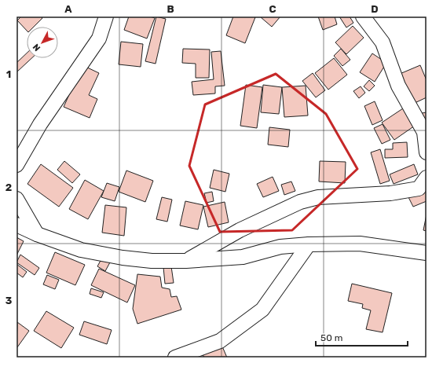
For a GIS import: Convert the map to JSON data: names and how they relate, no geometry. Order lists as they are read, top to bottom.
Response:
{
  "scale_bar": "50 m",
  "north": "bottom left",
  "grid": {
    "columns": [
      "A",
      "B",
      "C",
      "D"
    ],
    "rows": ["1", "2", "3"]
  }
}
